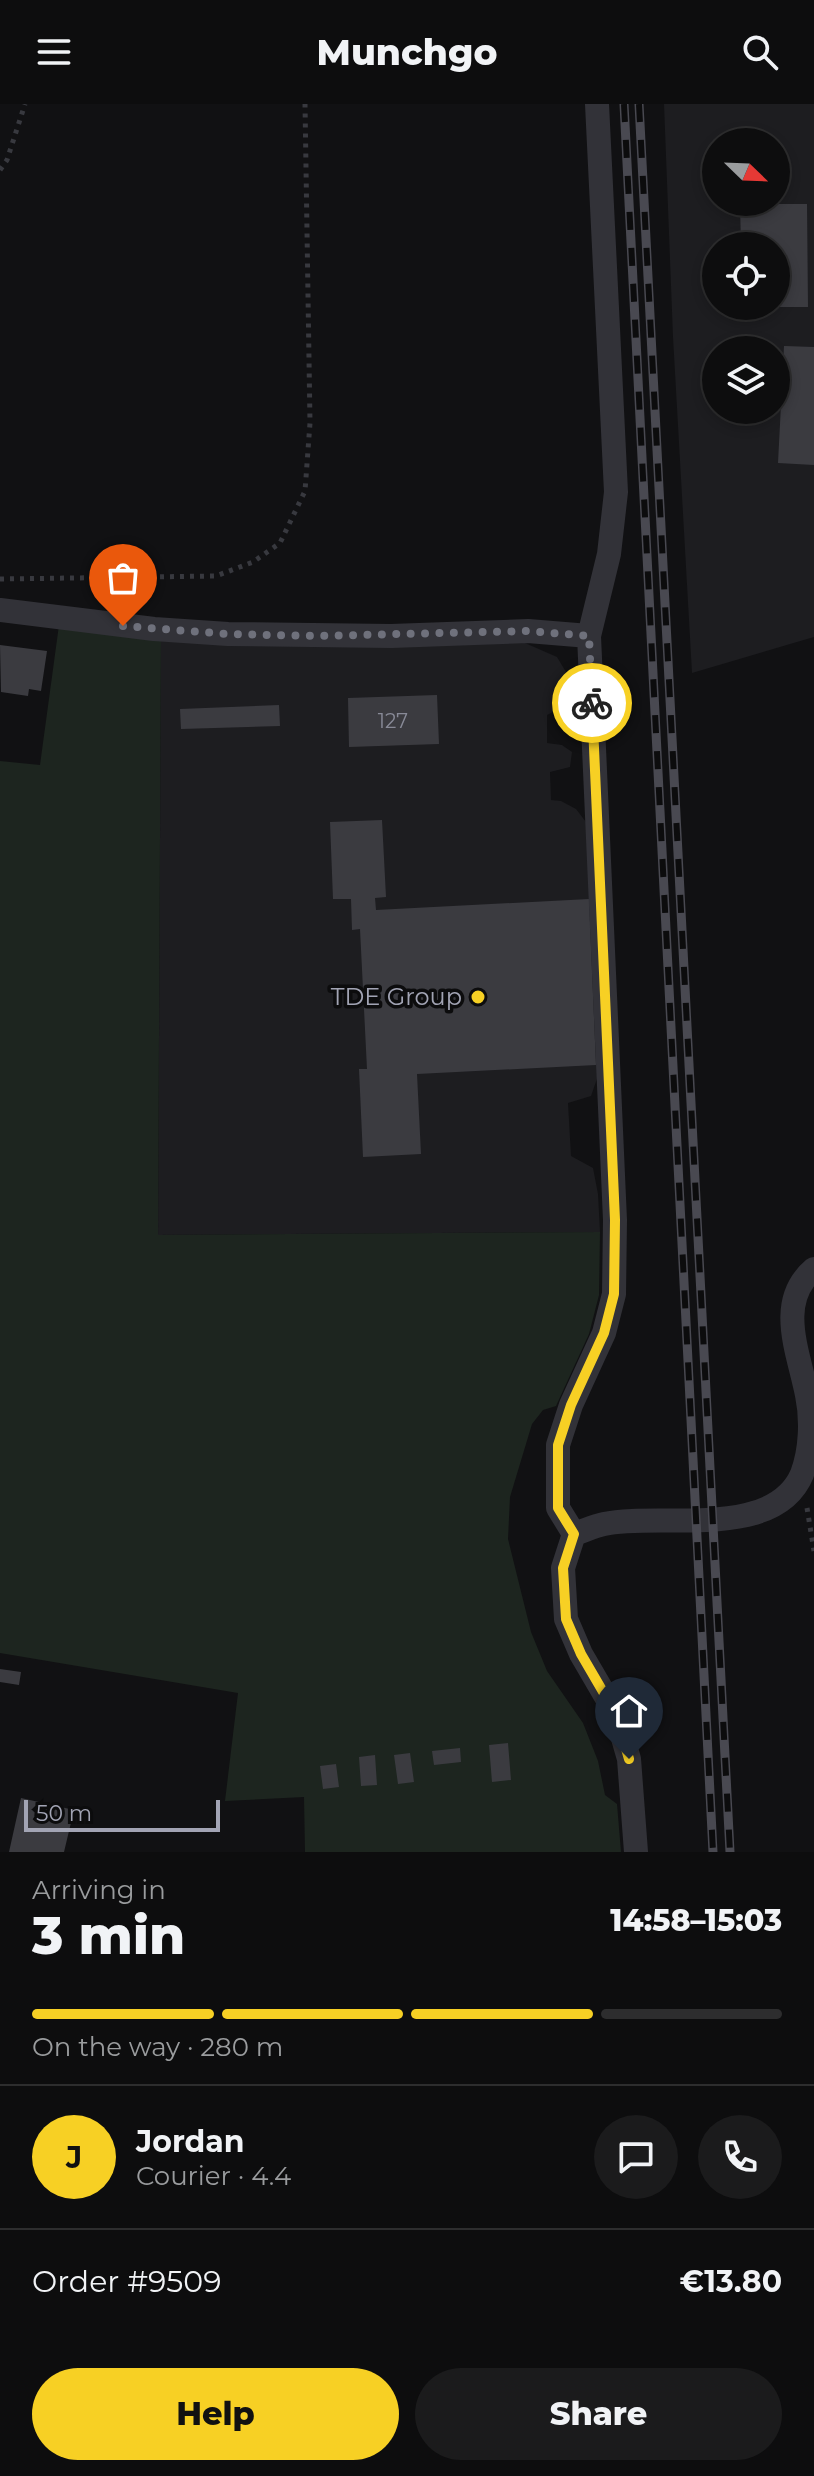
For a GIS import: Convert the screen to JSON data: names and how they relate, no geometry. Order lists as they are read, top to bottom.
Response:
{
  "places": ["TDE Group"],
  "house_numbers": ["127"],
  "scale_bar": "50 m",
  "north": "bottom right",
  "page": {
    "header": "Munchgo",
    "scale": "50 m",
    "heading": ["3 min", "Arriving in", "14:58–15:03"],
    "panel": [
      "Jordan",
      "Courier · 4.4",
      "Order #9509",
      "€13.80"
    ],
    "bar": "On the way · 280 m",
    "round": "J",
    "buttons": ["Help", "Share"]
  }
}
